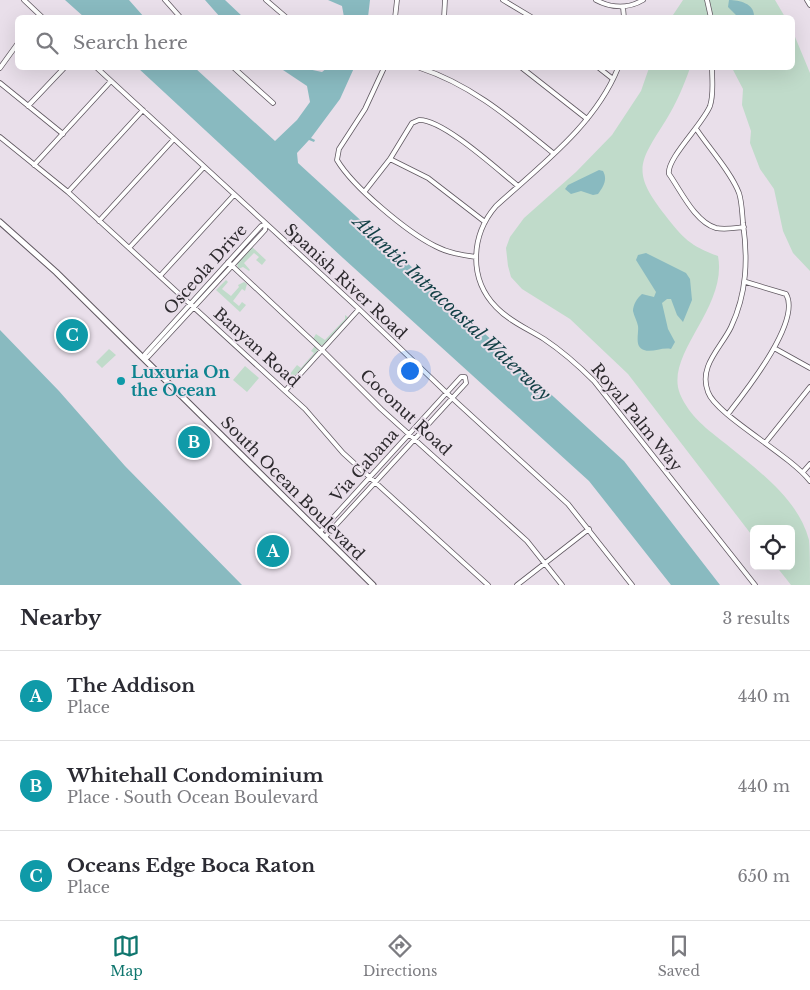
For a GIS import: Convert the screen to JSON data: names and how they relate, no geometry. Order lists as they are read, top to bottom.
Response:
{
  "streets": {
    "main road": ["South Ocean Boulevard"],
    "street": [
      "Osceola Drive",
      "Spanish River Road",
      "Banyan Road",
      "Coconut Road",
      "Royal Palm Way",
      "Via Cabana"
    ]
  },
  "crossings": [
    ["Osceola Drive", "Spanish River Road"],
    ["Osceola Drive", "Banyan Road"],
    ["Osceola Drive", "Coconut Road"],
    ["Osceola Drive", "South Ocean Boulevard"],
    ["Spanish River Road", "Via Cabana"],
    ["Banyan Road", "Via Cabana"],
    ["Coconut Road", "Via Cabana"],
    ["Via Cabana", "South Ocean Boulevard"]
  ],
  "water": ["Atlantic Intracoastal Waterway"],
  "places": ["Luxuria On the Ocean"],
  "page": {
    "search": "Search here",
    "pins": ["C", "B", "A"],
    "heading": ["Nearby", "3 results"],
    "list": [
      {
        "mark": "A",
        "name": "The Addison",
        "note": "Place",
        "value": "440 m"
      },
      {
        "mark": "B",
        "name": "Whitehall Condominium",
        "note": "Place · South Ocean Boulevard",
        "value": "440 m"
      },
      {
        "mark": "C",
        "name": "Oceans Edge Boca Raton",
        "note": "Place",
        "value": "650 m"
      }
    ],
    "nav": ["Map", "Directions", "Saved"]
  }
}
